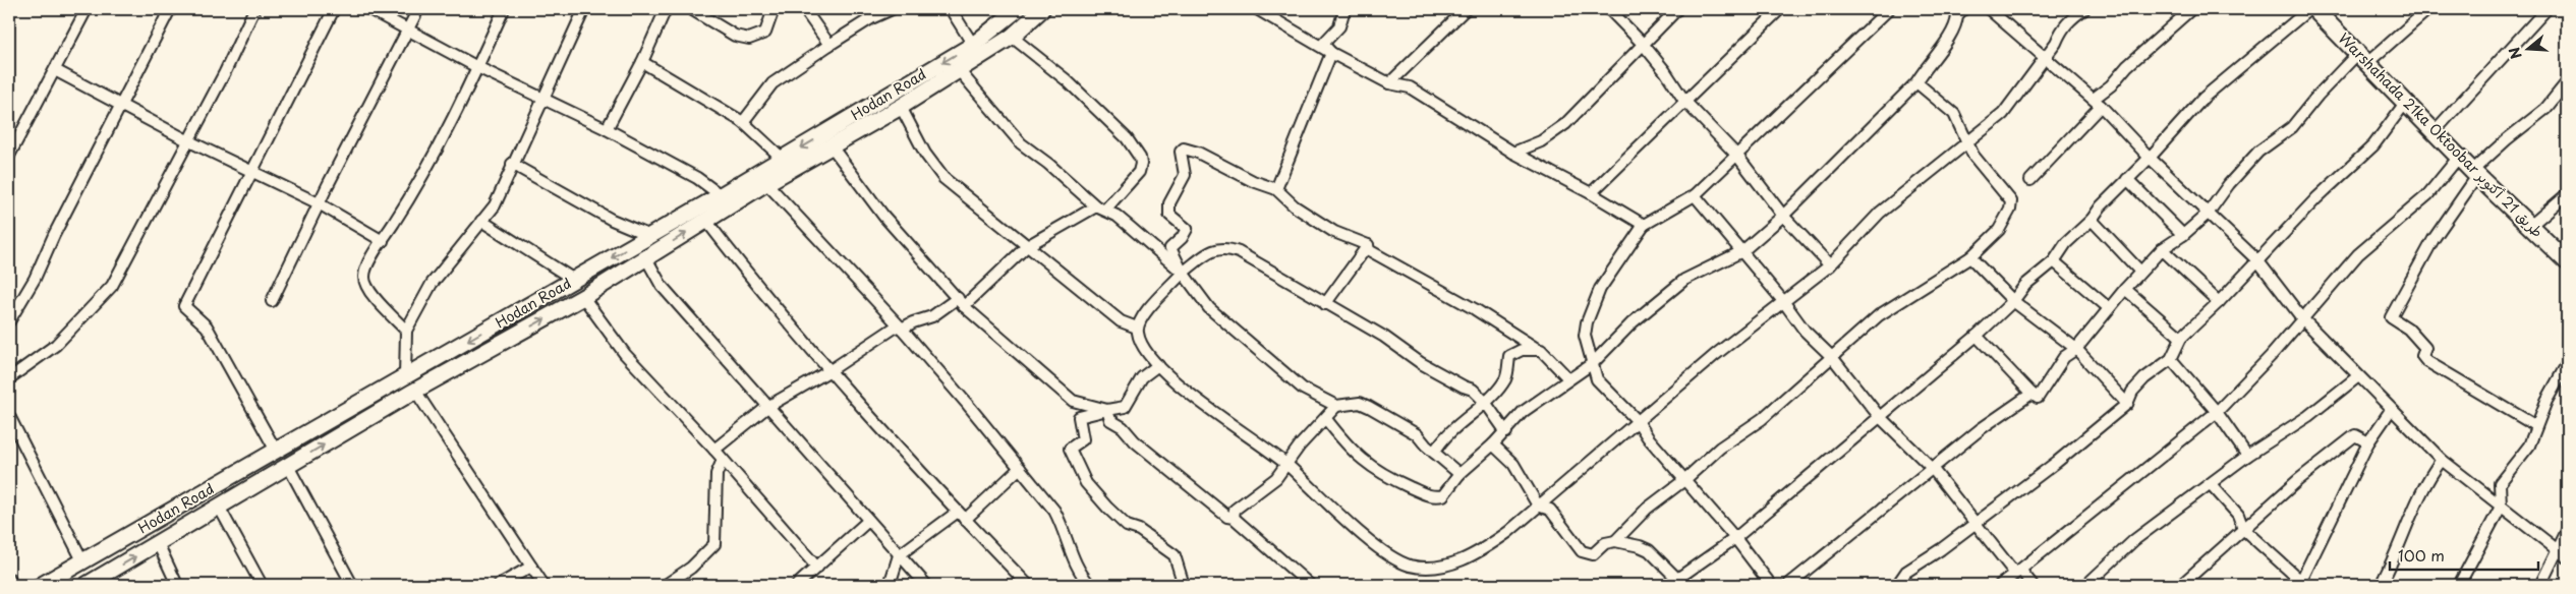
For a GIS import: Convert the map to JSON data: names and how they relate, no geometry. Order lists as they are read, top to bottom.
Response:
{
  "streets": {
    "main road": ["Hodan Road", "Warshahada 21ka Oktoobar طريق 21 أكتوبر"]
  },
  "scale_bar": "100 m",
  "north": "left"
}
